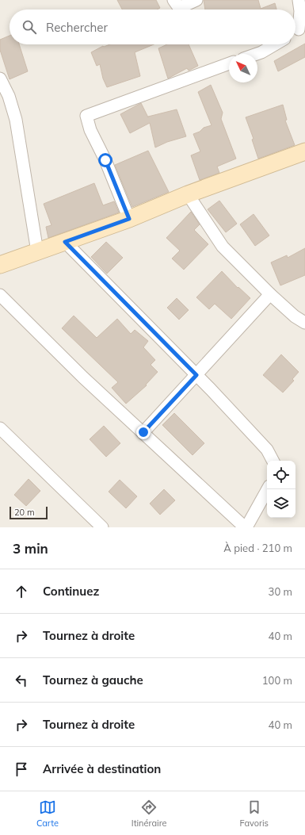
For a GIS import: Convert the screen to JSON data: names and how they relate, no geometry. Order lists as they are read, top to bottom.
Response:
{
  "scale_bar": "20 m",
  "north": "top left",
  "page": {
    "search": "Rechercher",
    "scale": "20 m",
    "heading": ["3 min", "À pied · 210 m"],
    "list": [
      ["Continuez", "30 m"],
      ["Tournez à droite", "40 m"],
      ["Tournez à gauche", "100 m"],
      ["Tournez à droite", "40 m"],
      "Arrivée à destination"
    ],
    "nav": ["Carte", "Itinéraire", "Favoris"]
  }
}
